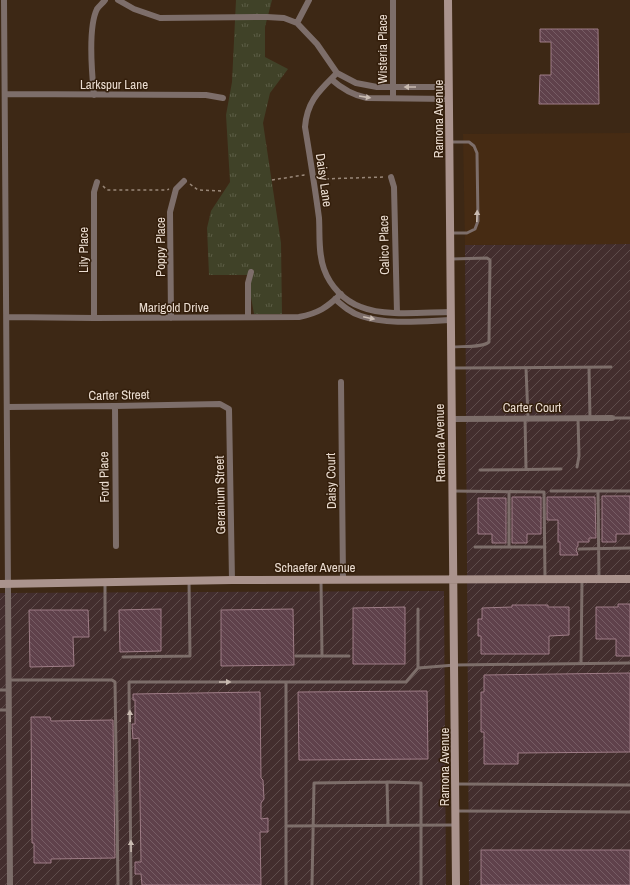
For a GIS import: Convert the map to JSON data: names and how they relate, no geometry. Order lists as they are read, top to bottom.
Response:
{
  "streets": {
    "main road": ["Ramona Avenue", "Schaefer Avenue"],
    "street": [
      "Wisteria Place",
      "Larkspur Lane",
      "Daisy Lane",
      "Calico Place",
      "Poppy Place",
      "Lily Place",
      "Marigold Drive",
      "Carter Street",
      "Carter Court",
      "Ford Place",
      "Daisy Court",
      "Geranium Street"
    ]
  },
  "crossings": [
    ["Ramona Avenue", "Carter Court"],
    ["Ramona Avenue", "Schaefer Avenue"],
    ["Daisy Lane", "Marigold Drive"],
    ["Poppy Place", "Marigold Drive"],
    ["Lily Place", "Marigold Drive"],
    ["Carter Street", "Ford Place"],
    ["Carter Street", "Geranium Street"],
    ["Daisy Court", "Schaefer Avenue"],
    ["Geranium Street", "Schaefer Avenue"]
  ]
}
